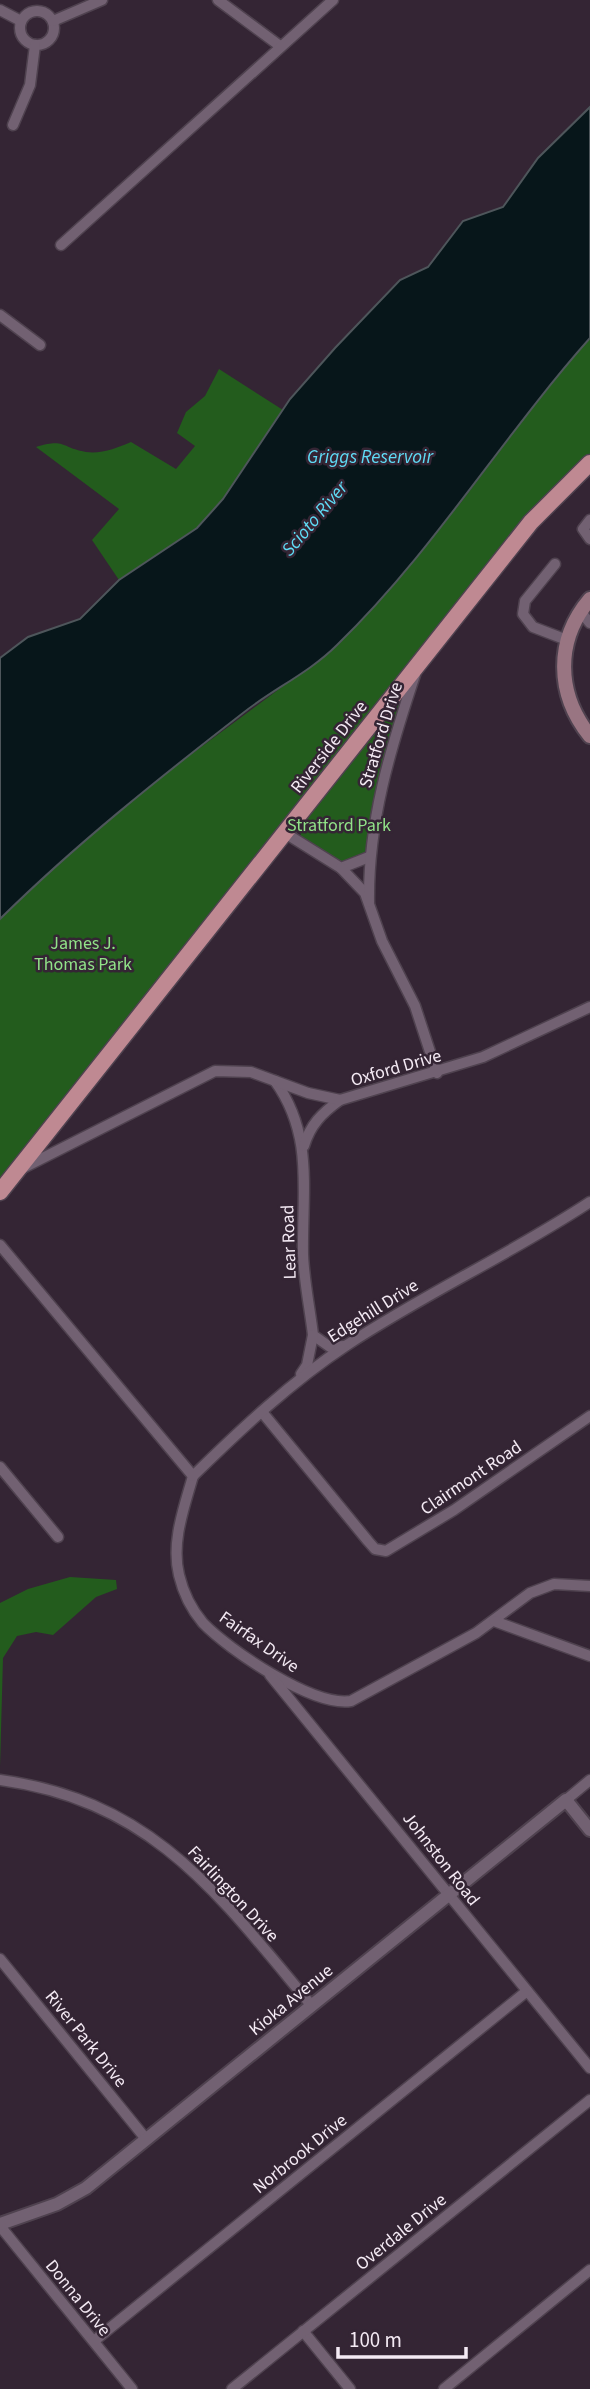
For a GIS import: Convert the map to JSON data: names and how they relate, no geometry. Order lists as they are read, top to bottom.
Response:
{
  "streets": {
    "main road": ["Riverside Drive"],
    "street": [
      "Stratford Drive",
      "Oxford Drive",
      "Lear Road",
      "Edgehill Drive",
      "Clairmont Road",
      "Fairfax Drive",
      "Johnston Road",
      "Fairlington Drive",
      "Kioka Avenue",
      "River Park Drive",
      "Norbrook Drive",
      "Overdale Drive",
      "Donna Drive"
    ]
  },
  "crossings": [
    ["Stratford Drive", "Riverside Drive"],
    ["Stratford Drive", "Oxford Drive"],
    ["Riverside Drive", "Oxford Drive"],
    ["Oxford Drive", "Lear Road"],
    ["Lear Road", "Edgehill Drive"],
    ["Edgehill Drive", "Clairmont Road"],
    ["Edgehill Drive", "Fairfax Drive"],
    ["Fairfax Drive", "Johnston Road"],
    ["Johnston Road", "Kioka Avenue"],
    ["Johnston Road", "Norbrook Drive"],
    ["Fairlington Drive", "Kioka Avenue"],
    ["Kioka Avenue", "River Park Drive"],
    ["Kioka Avenue", "Donna Drive"],
    ["Norbrook Drive", "Donna Drive"]
  ],
  "water": ["Griggs Reservoir", "Scioto River"],
  "parks": ["Stratford Park", "James J. Thomas Park"],
  "scale_bar": "100 m"
}
